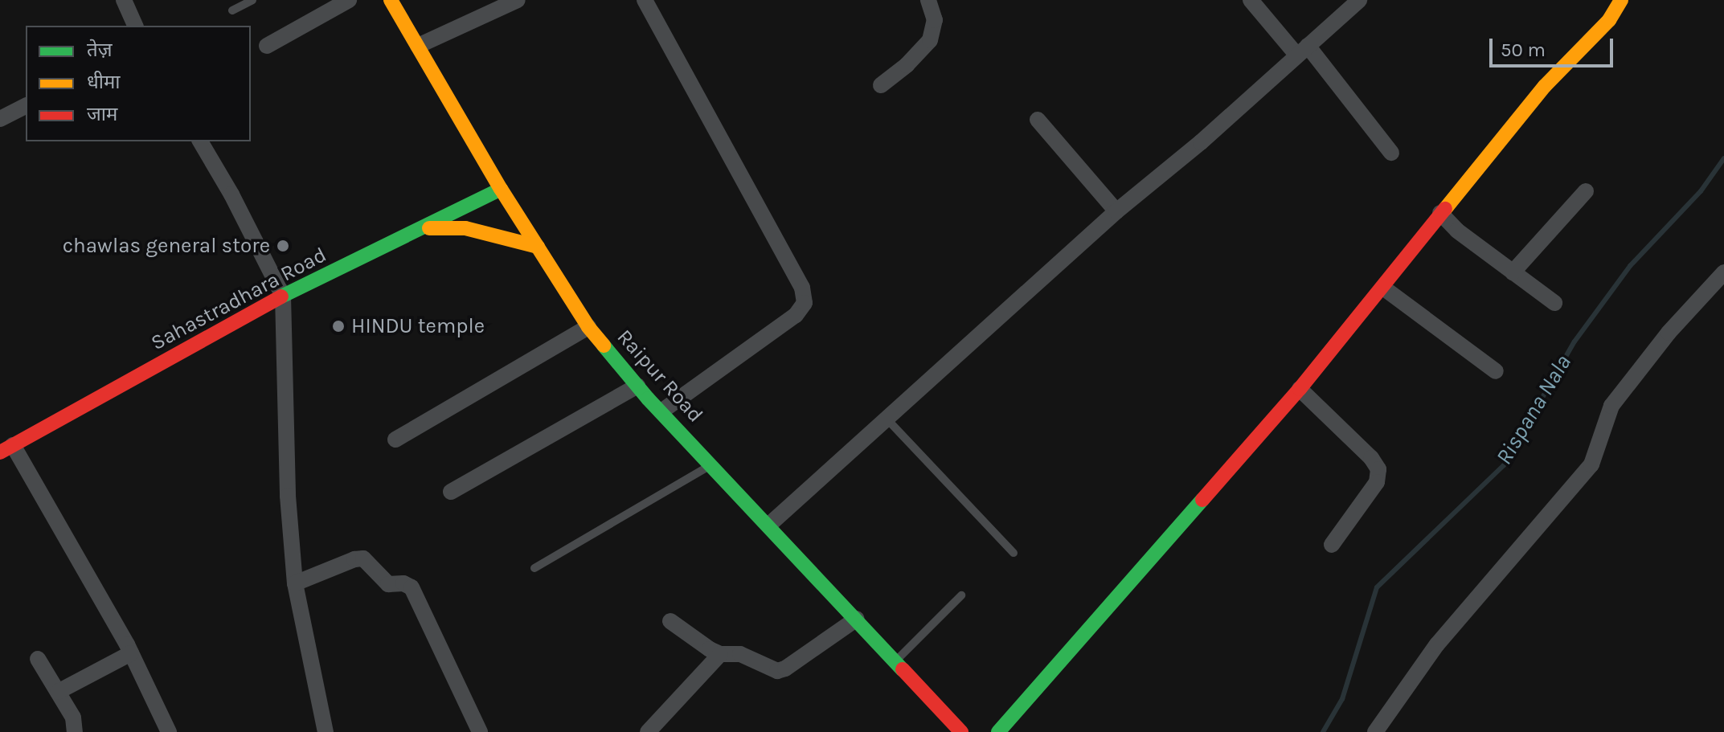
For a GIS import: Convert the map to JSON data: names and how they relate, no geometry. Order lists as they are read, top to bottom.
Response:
{
  "streets": {
    "main road": ["Sahastradhara Road", "Raipur Road"]
  },
  "crossings": [
    ["Sahastradhara Road", "Raipur Road"]
  ],
  "water": ["Rispana Nala"],
  "places": ["chawlas general store", "HINDU temple"],
  "legend": ["तेज़", "धीमा", "जाम"],
  "scale_bar": "50 m"
}
